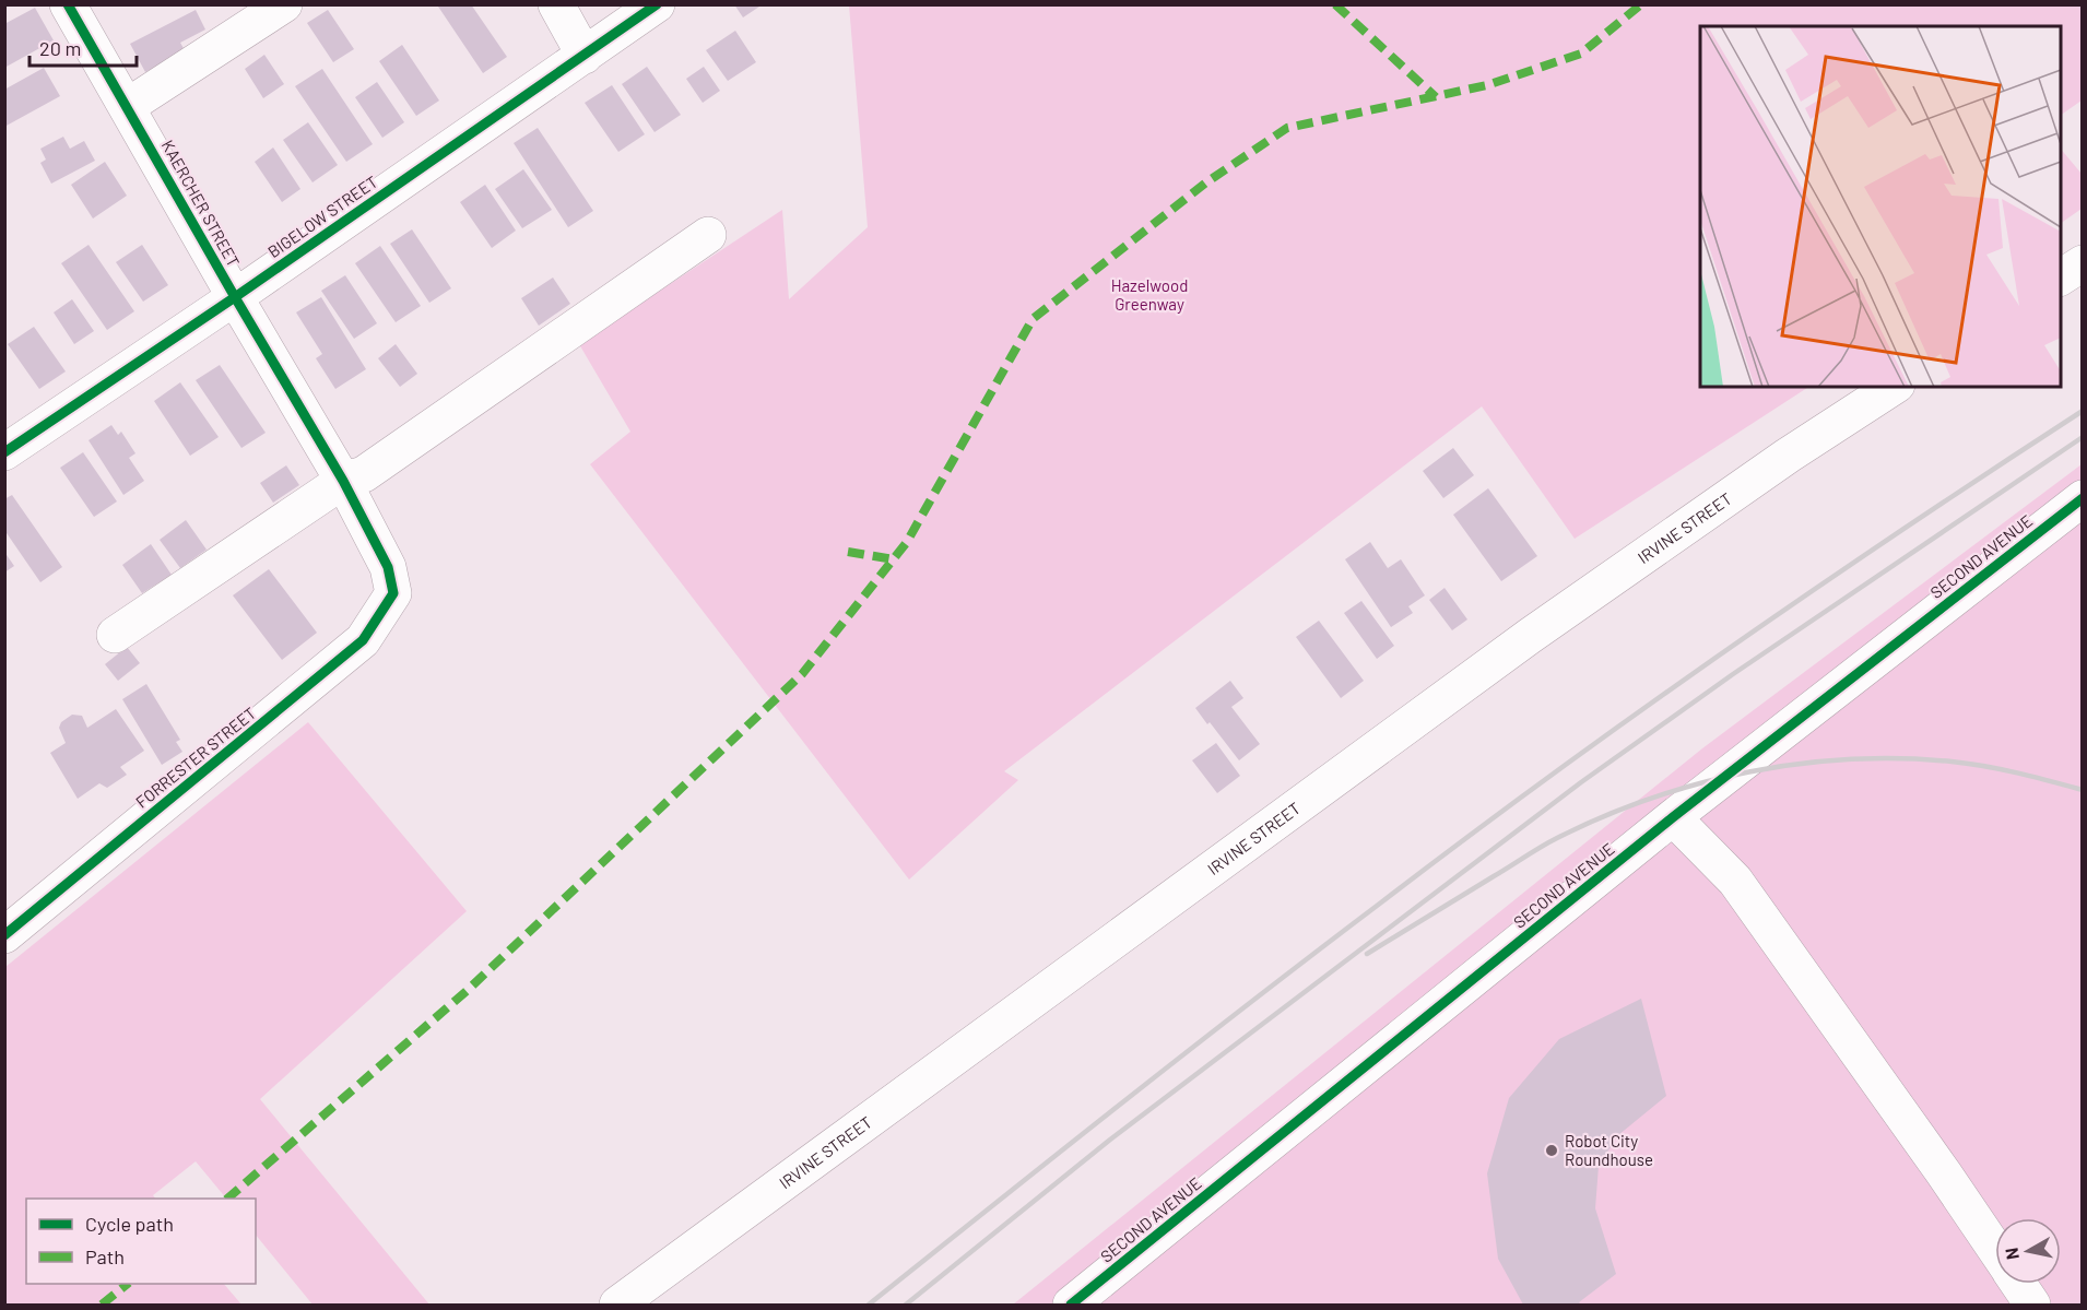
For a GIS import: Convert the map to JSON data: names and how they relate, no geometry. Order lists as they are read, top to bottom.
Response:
{
  "streets": {
    "street": [
      "KAERCHER STREET",
      "BIGELOW STREET",
      "IRVINE STREET",
      "SECOND AVENUE",
      "FORRESTER STREET"
    ]
  },
  "crossings": [
    ["KAERCHER STREET", "BIGELOW STREET"],
    ["KAERCHER STREET", "FORRESTER STREET"]
  ],
  "parks": ["Hazelwood Greenway"],
  "places": ["Robot City Roundhouse"],
  "legend": ["Cycle path", "Path"],
  "scale_bar": "20 m",
  "north": "left"
}
